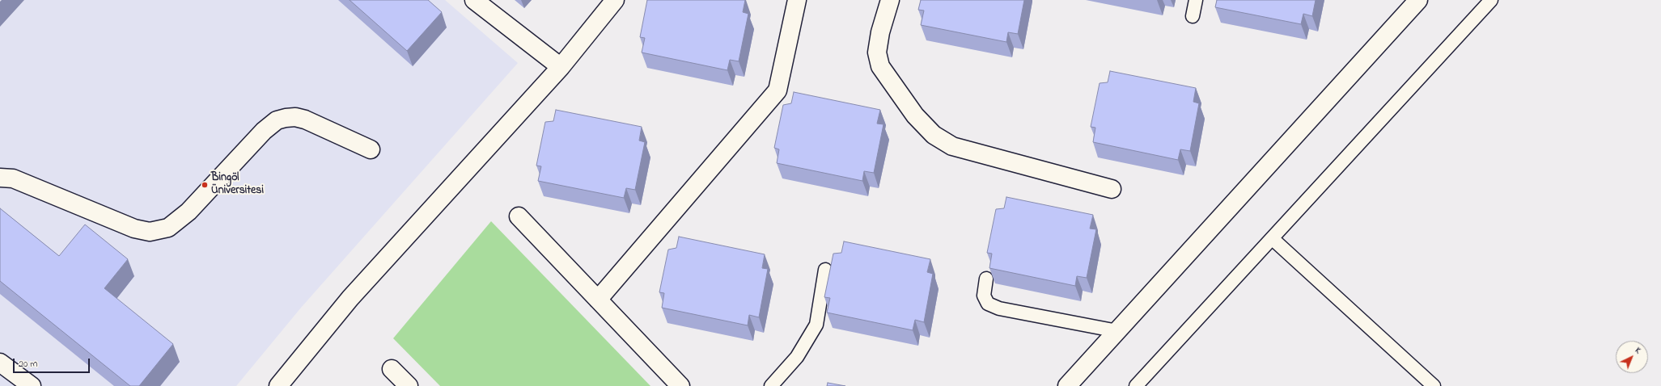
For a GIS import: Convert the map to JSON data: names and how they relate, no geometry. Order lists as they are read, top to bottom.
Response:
{
  "places": ["Bingöl Üniversitesi"],
  "scale_bar": "20 m",
  "north": "top right"
}
